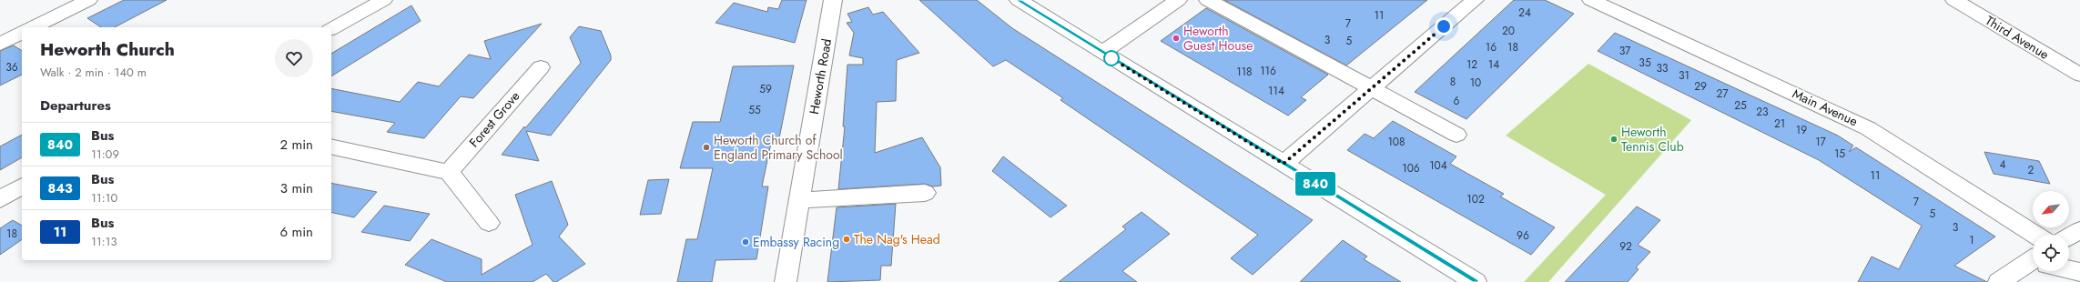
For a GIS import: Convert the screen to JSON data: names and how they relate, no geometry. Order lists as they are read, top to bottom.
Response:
{
  "streets": {
    "street": [
      "Third Avenue",
      "Heworth Road",
      "Main Avenue",
      "Forest Grove"
    ]
  },
  "places": [
    "Heworth Guest House",
    "Heworth Tennis Club",
    "Heworth Church of England Primary School",
    "The Nag's Head",
    "Embassy Racing"
  ],
  "lines": ["bus line 840"],
  "house_numbers": [
    "24",
    "11",
    "7",
    "20",
    "3",
    "5",
    "16",
    "18",
    "37",
    "35",
    "12",
    "14",
    "36",
    "33",
    "116",
    "118",
    "31",
    "8",
    "10",
    "29",
    "59",
    "114",
    "27",
    "6",
    "25",
    "55",
    "23",
    "21",
    "19",
    "108",
    "17",
    "15",
    "4",
    "104",
    "106",
    "2",
    "11",
    "102",
    "7",
    "5",
    "3",
    "18",
    "96",
    "1",
    "92"
  ],
  "north": "bottom left",
  "page": {
    "on_map": "840",
    "heading": [
      ["Heworth Church", "Walk · 2 min · 140 m"],
      "Departures"
    ],
    "list": [
      {
        "mark": "840",
        "name": "Bus",
        "note": "11:09",
        "value": "2 min"
      },
      {
        "mark": "843",
        "name": "Bus",
        "note": "11:10",
        "value": "3 min"
      },
      {
        "mark": "11",
        "name": "Bus",
        "note": "11:13",
        "value": "6 min"
      }
    ]
  }
}
